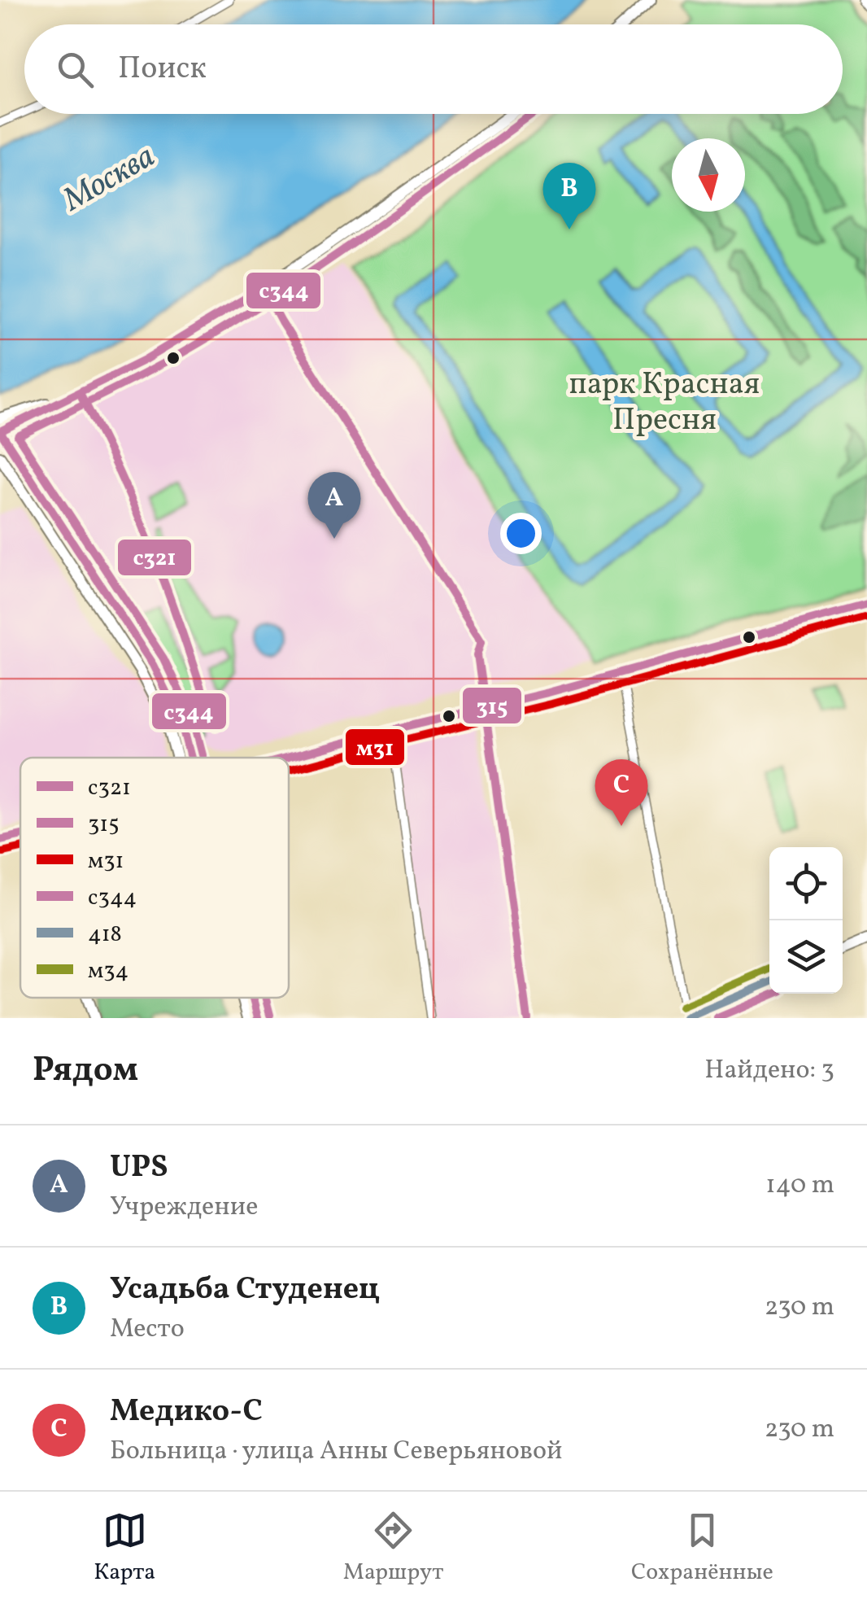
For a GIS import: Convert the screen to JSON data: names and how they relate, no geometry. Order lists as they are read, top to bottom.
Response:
{
  "water": ["Москва"],
  "parks": ["парк Красная Пресня"],
  "lines": [
    "transit line с344",
    "transit line с321",
    "transit line 315",
    "transit line м31",
    "transit line м34",
    "transit line 418"
  ],
  "legend": [
    "с321",
    "315",
    "м31",
    "с344",
    "418",
    "м34"
  ],
  "north": "bottom",
  "page": {
    "search": "Поиск",
    "pins": ["B", "A", "C"],
    "heading": ["Рядом", "Найдено: 3"],
    "list": [
      {
        "mark": "A",
        "name": "UPS",
        "note": "Учреждение",
        "value": "140 m"
      },
      {
        "mark": "B",
        "name": "Усадьба Студенец",
        "note": "Место",
        "value": "230 m"
      },
      {
        "mark": "C",
        "name": "Медико-С",
        "note": "Больница · улица Анны Северьяновой",
        "value": "230 m"
      }
    ],
    "nav": ["Карта", "Маршрут", "Сохранённые"]
  }
}
